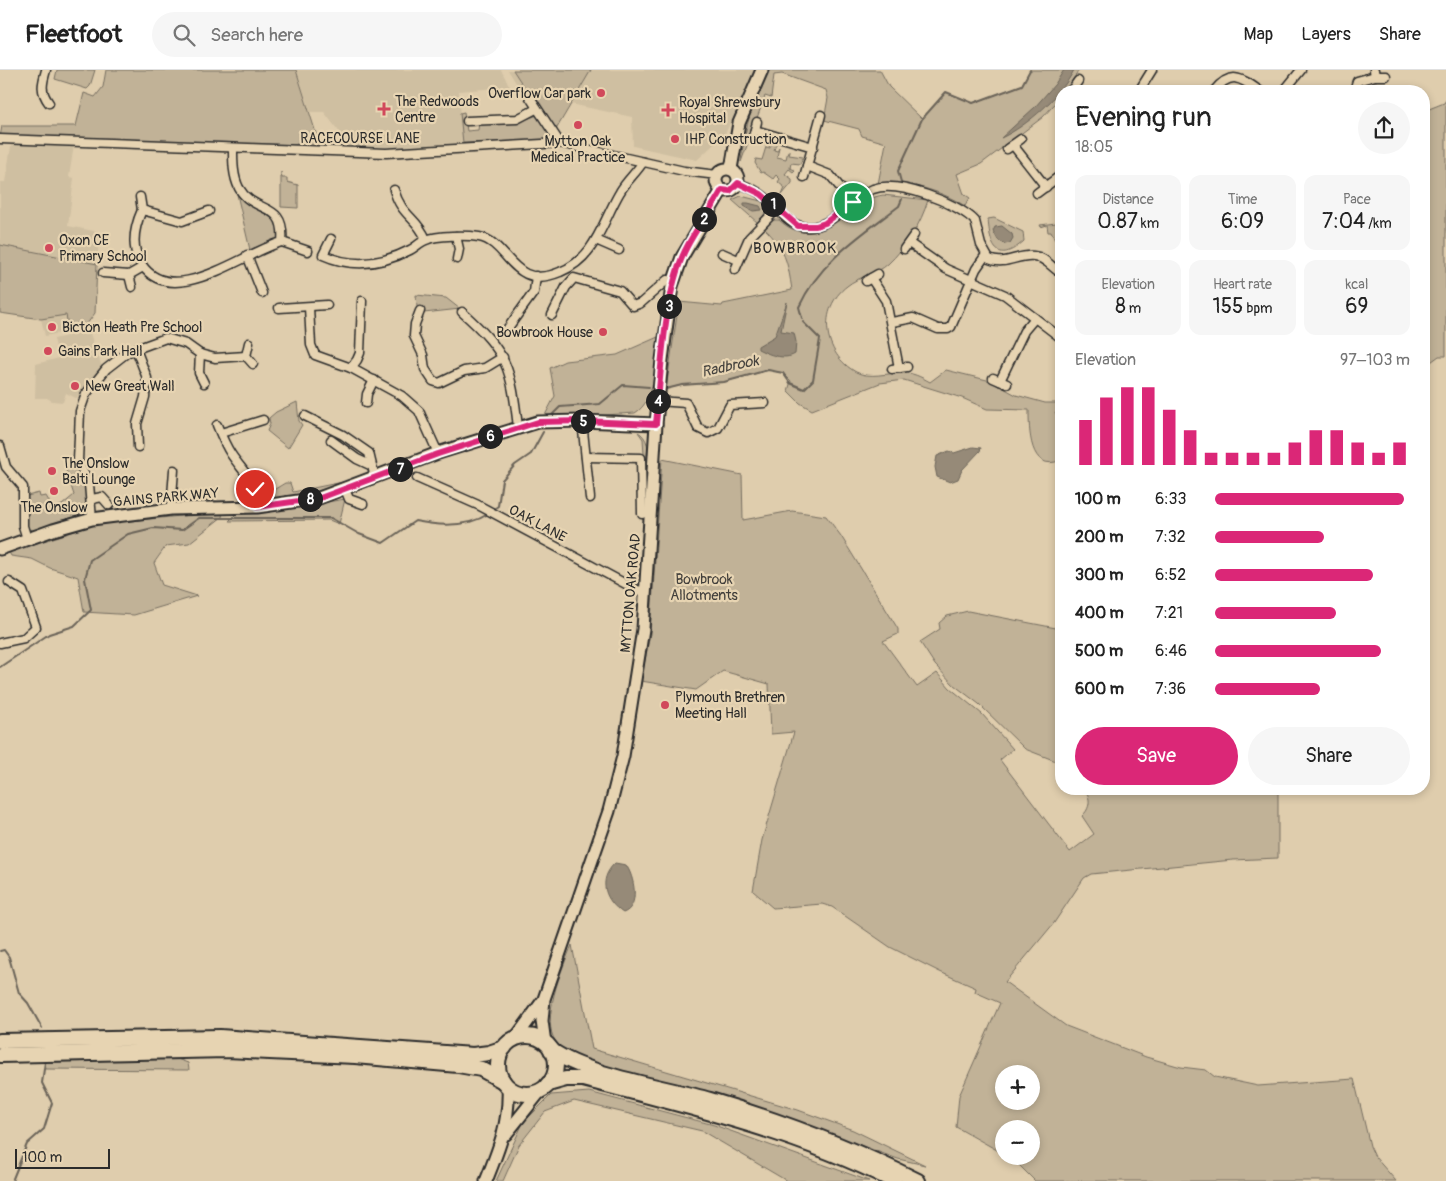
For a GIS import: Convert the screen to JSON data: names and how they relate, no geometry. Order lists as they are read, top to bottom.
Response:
{
  "streets": {
    "main road": ["GAINS PARK WAY", "MYTTON OAK ROAD"],
    "street": ["RACECOURSE LANE", "OAK LANE"]
  },
  "crossings": [
    ["RACECOURSE LANE", "MYTTON OAK ROAD"],
    ["GAINS PARK WAY", "MYTTON OAK ROAD"],
    ["OAK LANE", "MYTTON OAK ROAD"]
  ],
  "districts": ["BOWBROOK"],
  "water": ["Radbrook"],
  "parks": ["Bowbrook Allotments"],
  "places": {
    "other": [
      "Overflow Car park",
      "Mytton Oak Medical Practice",
      "IHP Construction",
      "Oxon CE Primary School",
      "Bicton Heath Pre School",
      "Bowbrook House",
      "Gains Park Hall",
      "New Great Wall",
      "The Onslow Balti Lounge",
      "The Onslow",
      "Plymouth Brethren Meeting Hall"
    ],
    "health": ["The Redwoods Centre", "Royal Shrewsbury Hospital"]
  },
  "scale_bar": "100 m",
  "page": {
    "header": "Fleetfoot",
    "search": "Search here",
    "nav": ["Map", "Layers", "Share"],
    "heading": ["Evening run", "18:05"],
    "stats": [
      ["Distance", "0.87 km"],
      ["Time", "6:09"],
      ["Pace", "7:04 /km"],
      ["Elevation", "8 m"],
      ["Heart rate", "155 bpm"],
      ["kcal", "69"]
    ],
    "pins": [
      "1",
      "2",
      "3",
      "4",
      "5",
      "6",
      "7",
      "8"
    ],
    "chart": ["Elevation", "97–103 m"],
    "list": [
      {
        "name": "100 m",
        "note": "6:33"
      },
      {
        "name": "200 m",
        "note": "7:32"
      },
      {
        "name": "300 m",
        "note": "6:52"
      },
      {
        "name": "400 m",
        "note": "7:21"
      },
      {
        "name": "500 m",
        "note": "6:46"
      },
      {
        "name": "600 m",
        "note": "7:36"
      }
    ],
    "buttons": ["Save", "Share"],
    "map_buttons": ["+", "−"],
    "scale": "100 m"
  }
}
